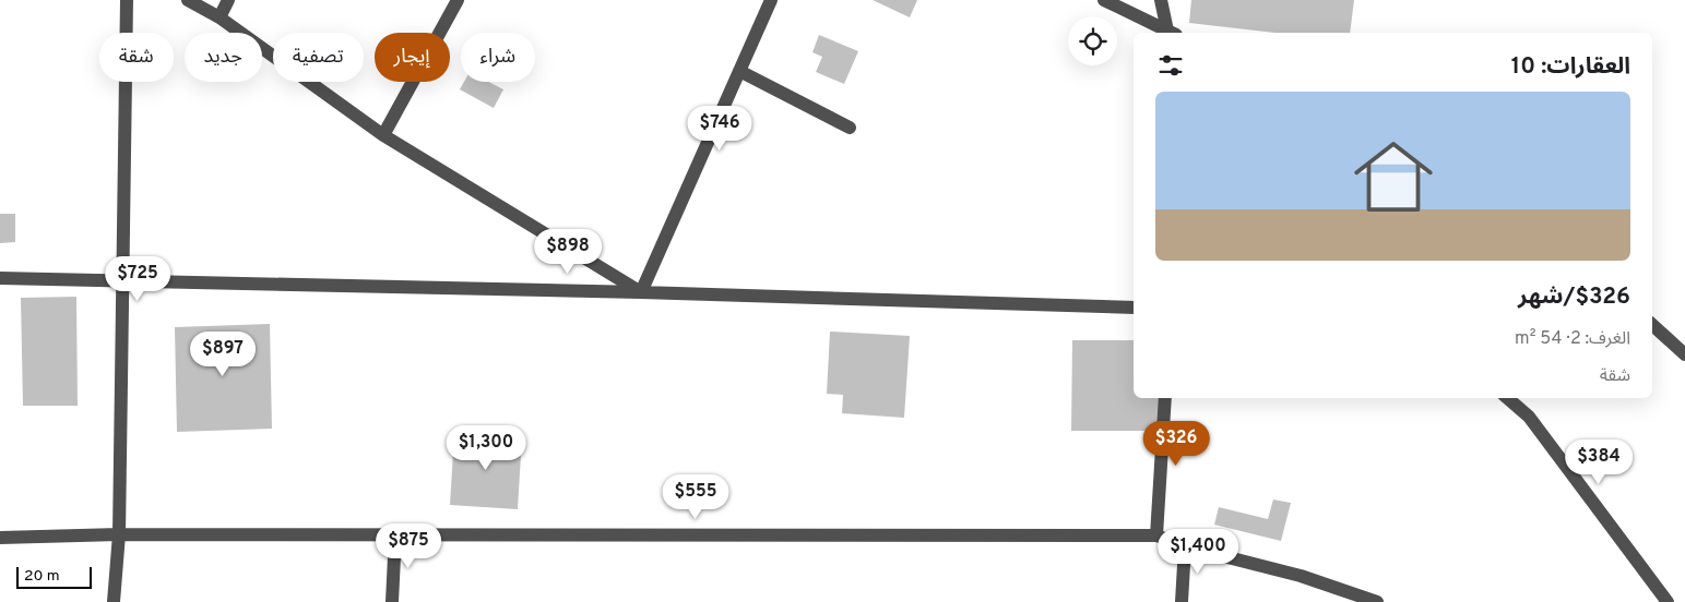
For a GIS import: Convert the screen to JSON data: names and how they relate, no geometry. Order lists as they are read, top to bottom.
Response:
{
  "scale_bar": "20 m",
  "page": {
    "chip": [
      "شراء",
      "إيجار",
      "تصفية",
      "جديد",
      "شقة"
    ],
    "heading": "العقارات: 10",
    "list": [
      {
        "name": "$326/شهر",
        "note": "الغرف: 2 · 54 m² · شقة"
      }
    ],
    "price": [
      "$746",
      "$898",
      "$725",
      "$897",
      "$326",
      "$1,300",
      "$384",
      "$555",
      "$875",
      "$1,400"
    ],
    "scale": "20 m"
  }
}
